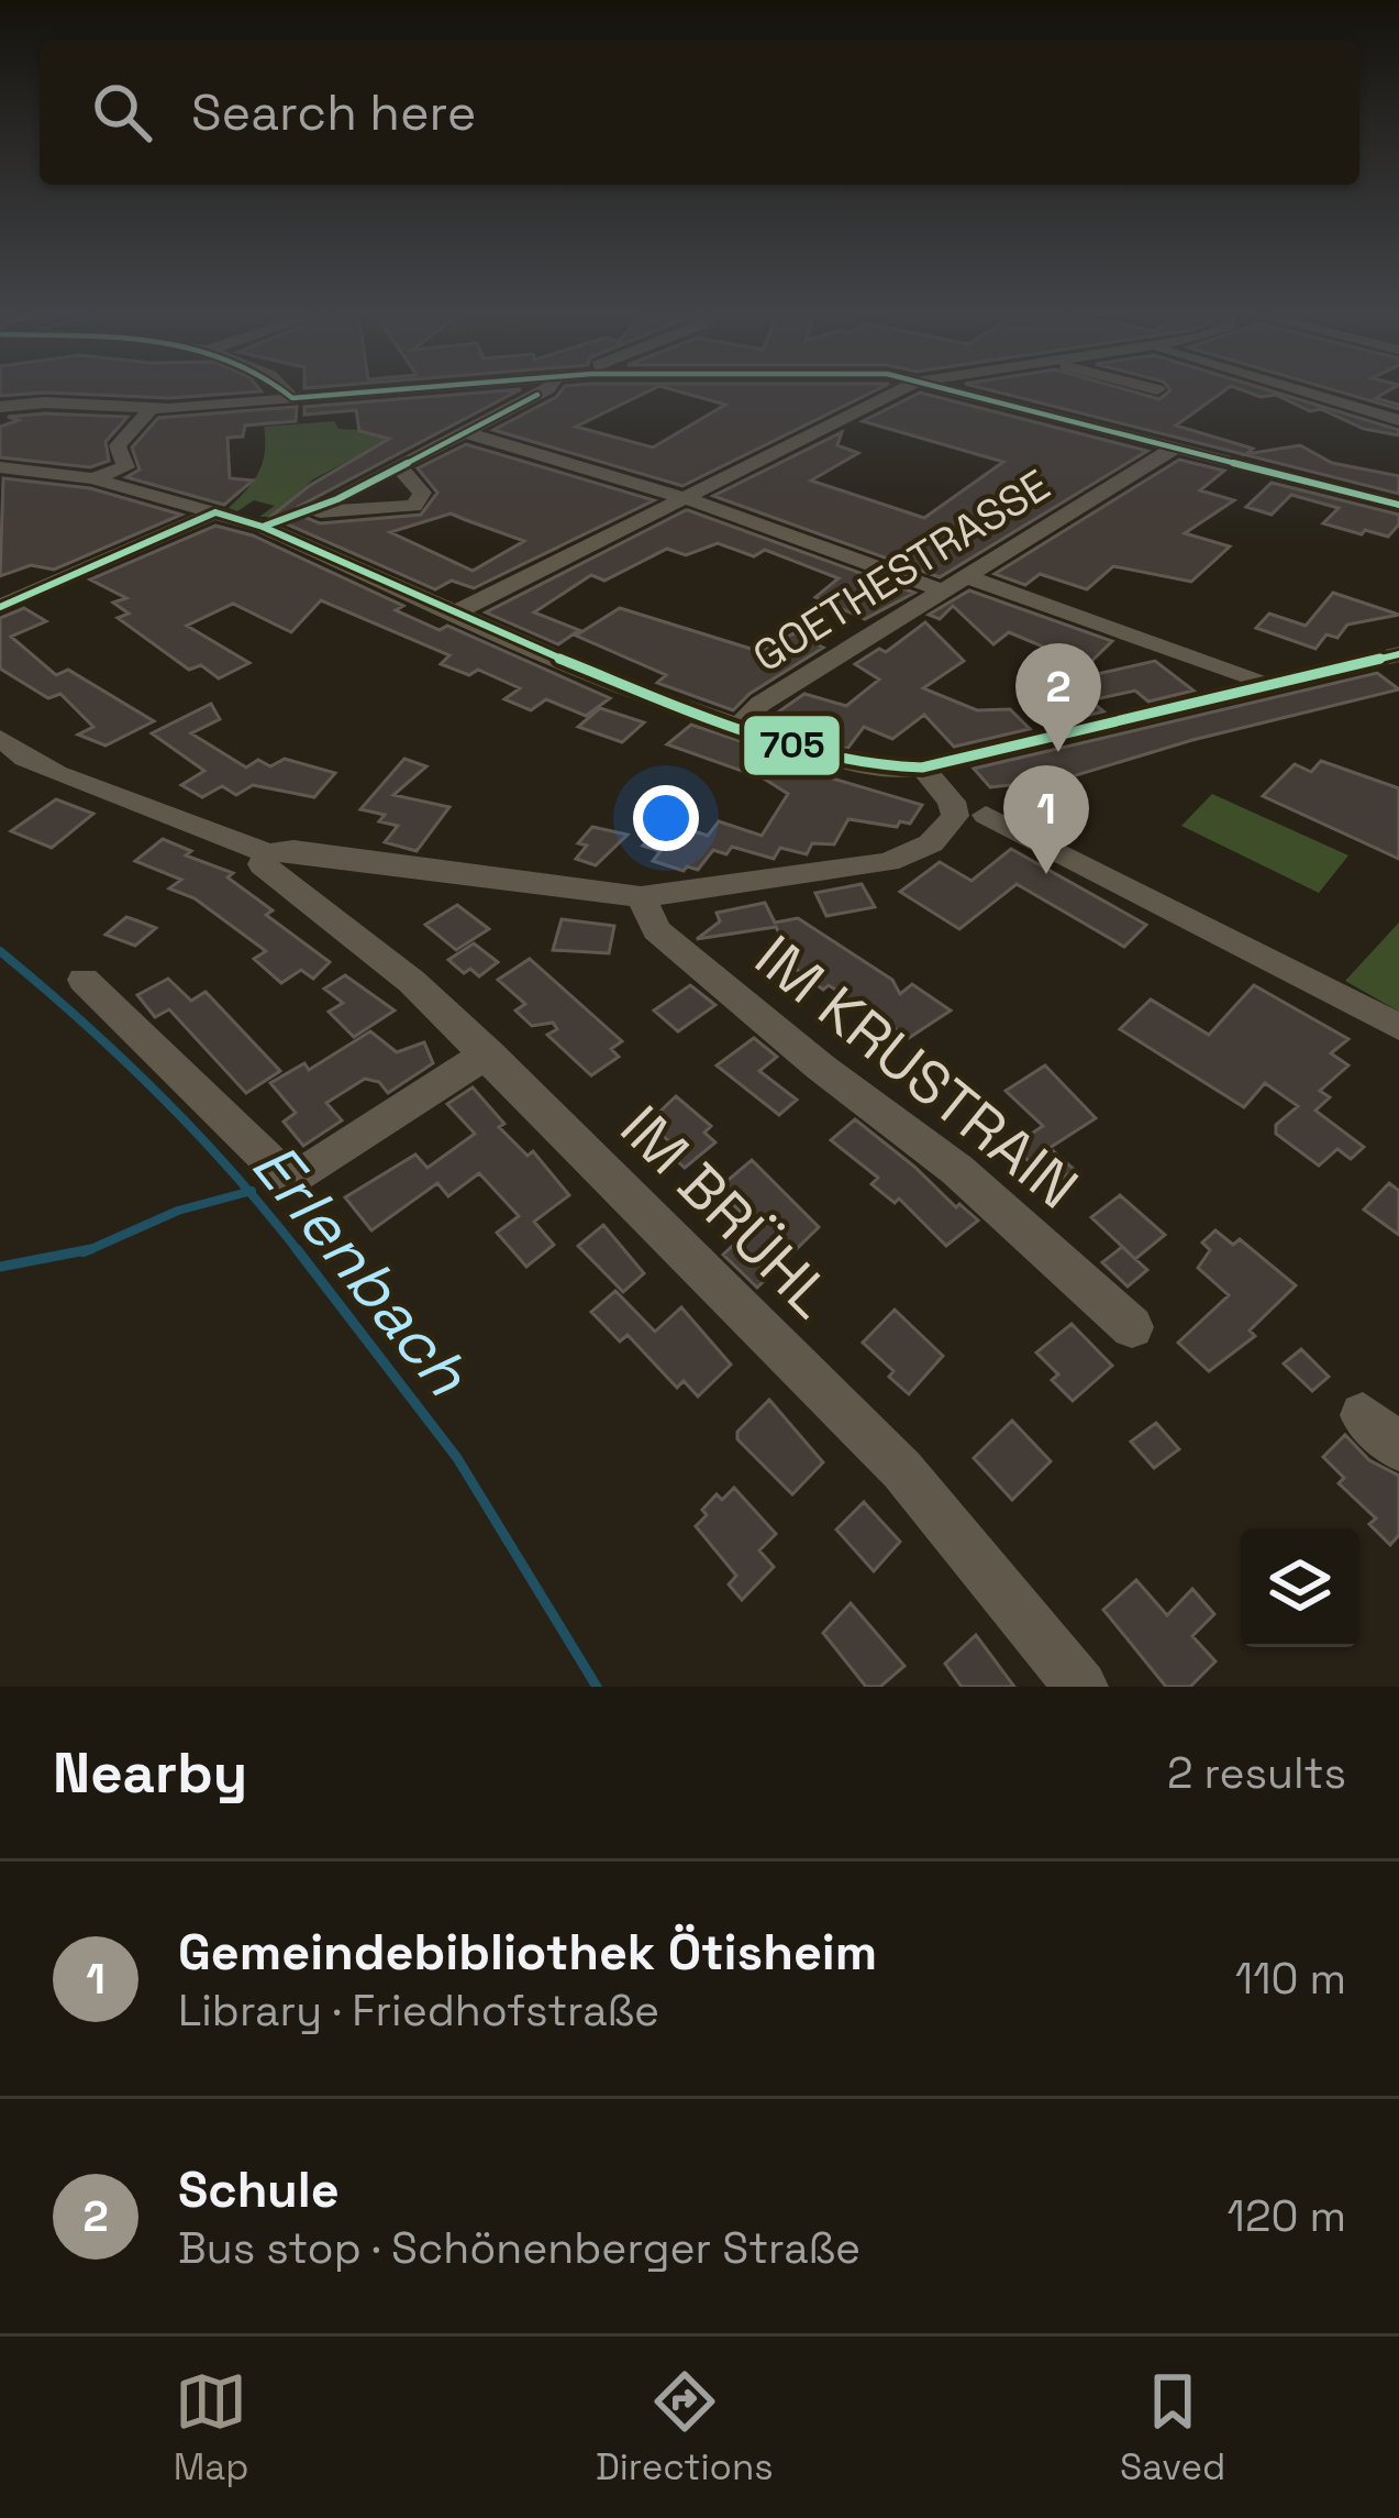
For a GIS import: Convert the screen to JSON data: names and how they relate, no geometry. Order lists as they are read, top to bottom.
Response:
{
  "streets": {
    "street": ["GOETHESTRASSE", "IM KRUSTRAIN", "IM BRÜHL"]
  },
  "water": ["Erlenbach"],
  "lines": ["transit line 705"],
  "page": {
    "search": "Search here",
    "pins": ["2", "1"],
    "heading": ["Nearby", "2 results"],
    "list": [
      {
        "mark": "1",
        "name": "Gemeindebibliothek Ötisheim",
        "note": "Library · Friedhofstraße",
        "value": "110 m"
      },
      {
        "mark": "2",
        "name": "Schule",
        "note": "Bus stop · Schönenberger Straße",
        "value": "120 m"
      }
    ],
    "nav": ["Map", "Directions", "Saved"]
  }
}
